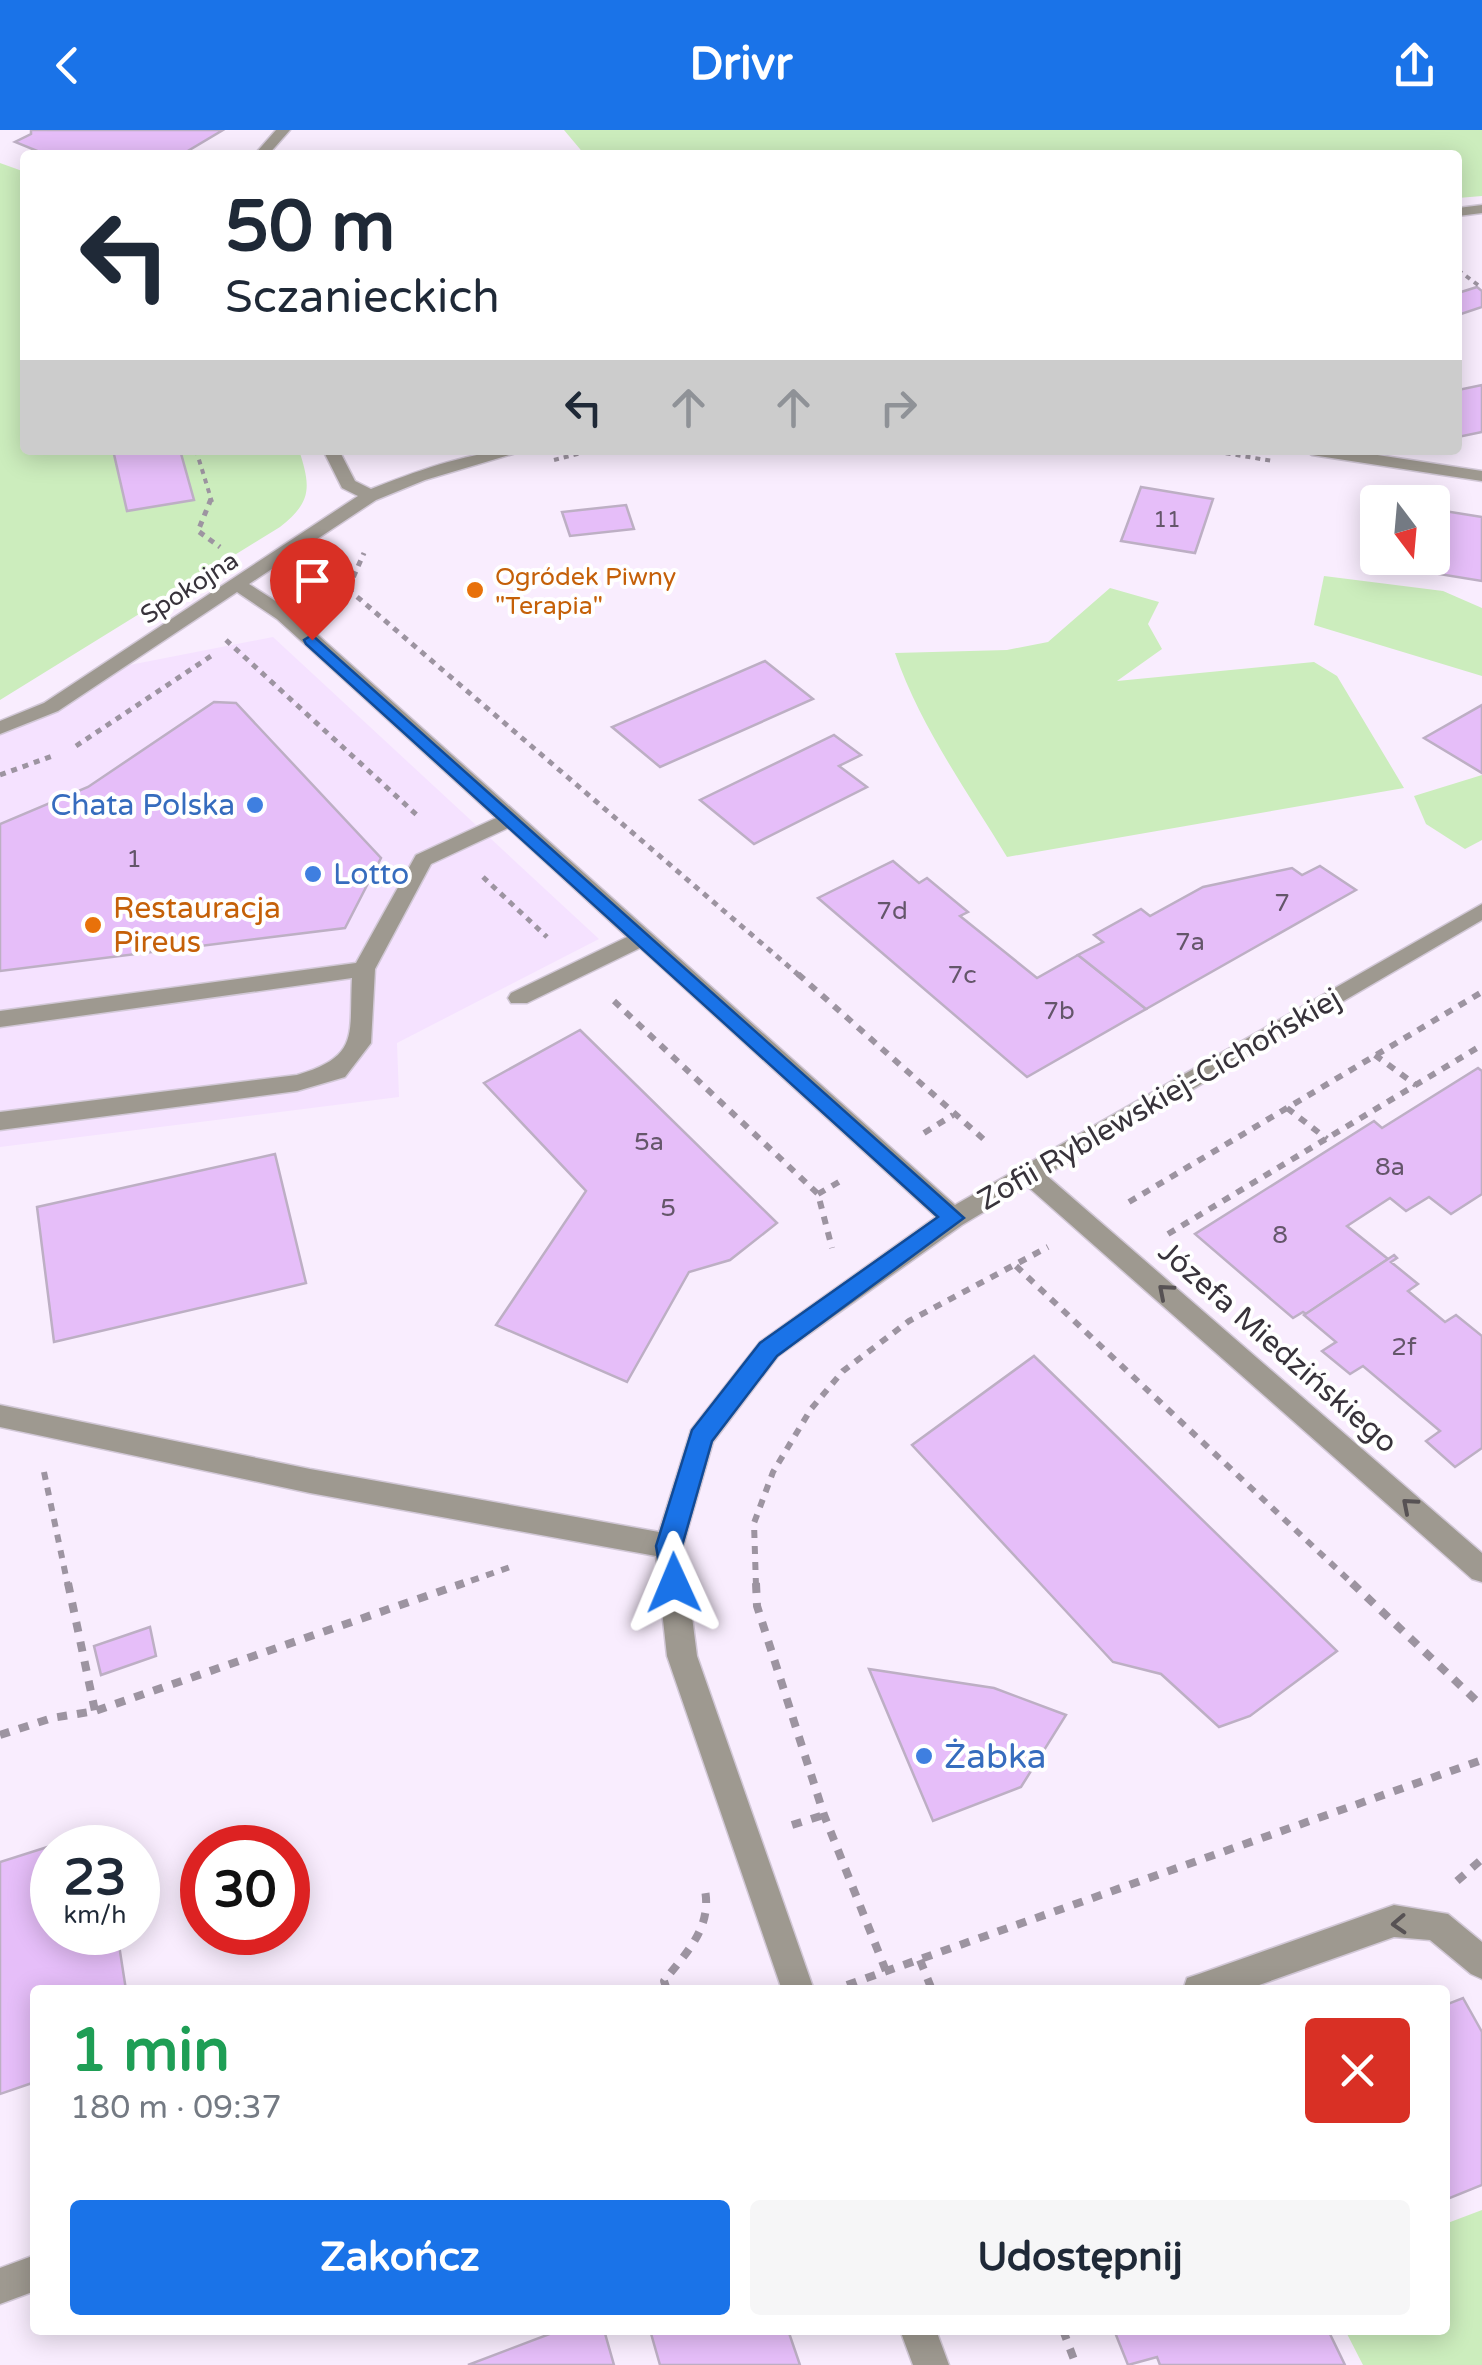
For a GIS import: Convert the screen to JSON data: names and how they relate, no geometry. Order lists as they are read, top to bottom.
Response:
{
  "streets": {
    "street": ["Spokojna", "Zofii Ryblewskiej-Cichońskiej", "Józefa Miedzińskiego"]
  },
  "crossings": [
    ["Zofii Ryblewskiej-Cichońskiej", "Józefa Miedzińskiego"]
  ],
  "one_way": ["Józefa Miedzińskiego"],
  "places": [
    "Ogródek Piwny \"Terapia\"",
    "Chata Polska",
    "Lotto",
    "Restauracja Pireus",
    "Żabka"
  ],
  "house_numbers": [
    "11",
    "1",
    "7",
    "7d",
    "7a",
    "7c",
    "7b",
    "5a",
    "8a",
    "5",
    "8",
    "2f"
  ],
  "north": "bottom",
  "page": {
    "header": "Drivr",
    "turn": ["50 m", "Sczanieckich"],
    "speed": "23 km/h",
    "limit": "30",
    "heading": ["1 min", "180 m · 09:37"],
    "buttons": ["Zakończ", "Udostępnij"]
  }
}
